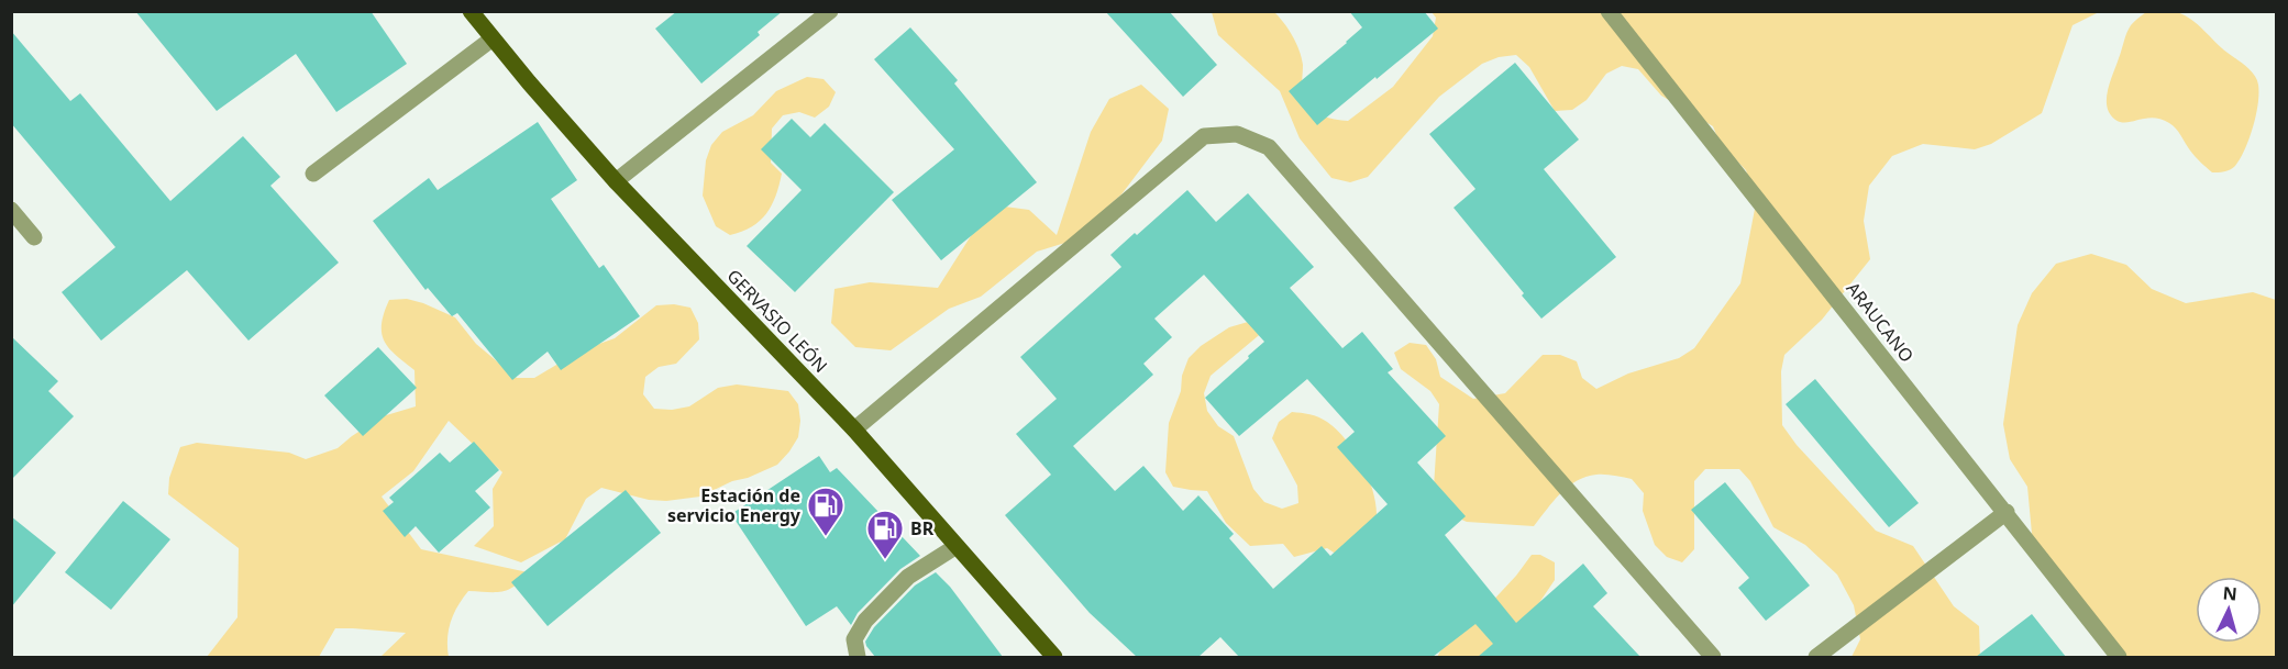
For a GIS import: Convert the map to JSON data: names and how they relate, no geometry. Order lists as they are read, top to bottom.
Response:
{
  "streets": {
    "main road": ["GERVASIO LEÓN"],
    "street": ["ARAUCANO"]
  },
  "places": {
    "fuel station": ["Estación de servicio Energy", "BR"]
  },
  "north": "top"
}
